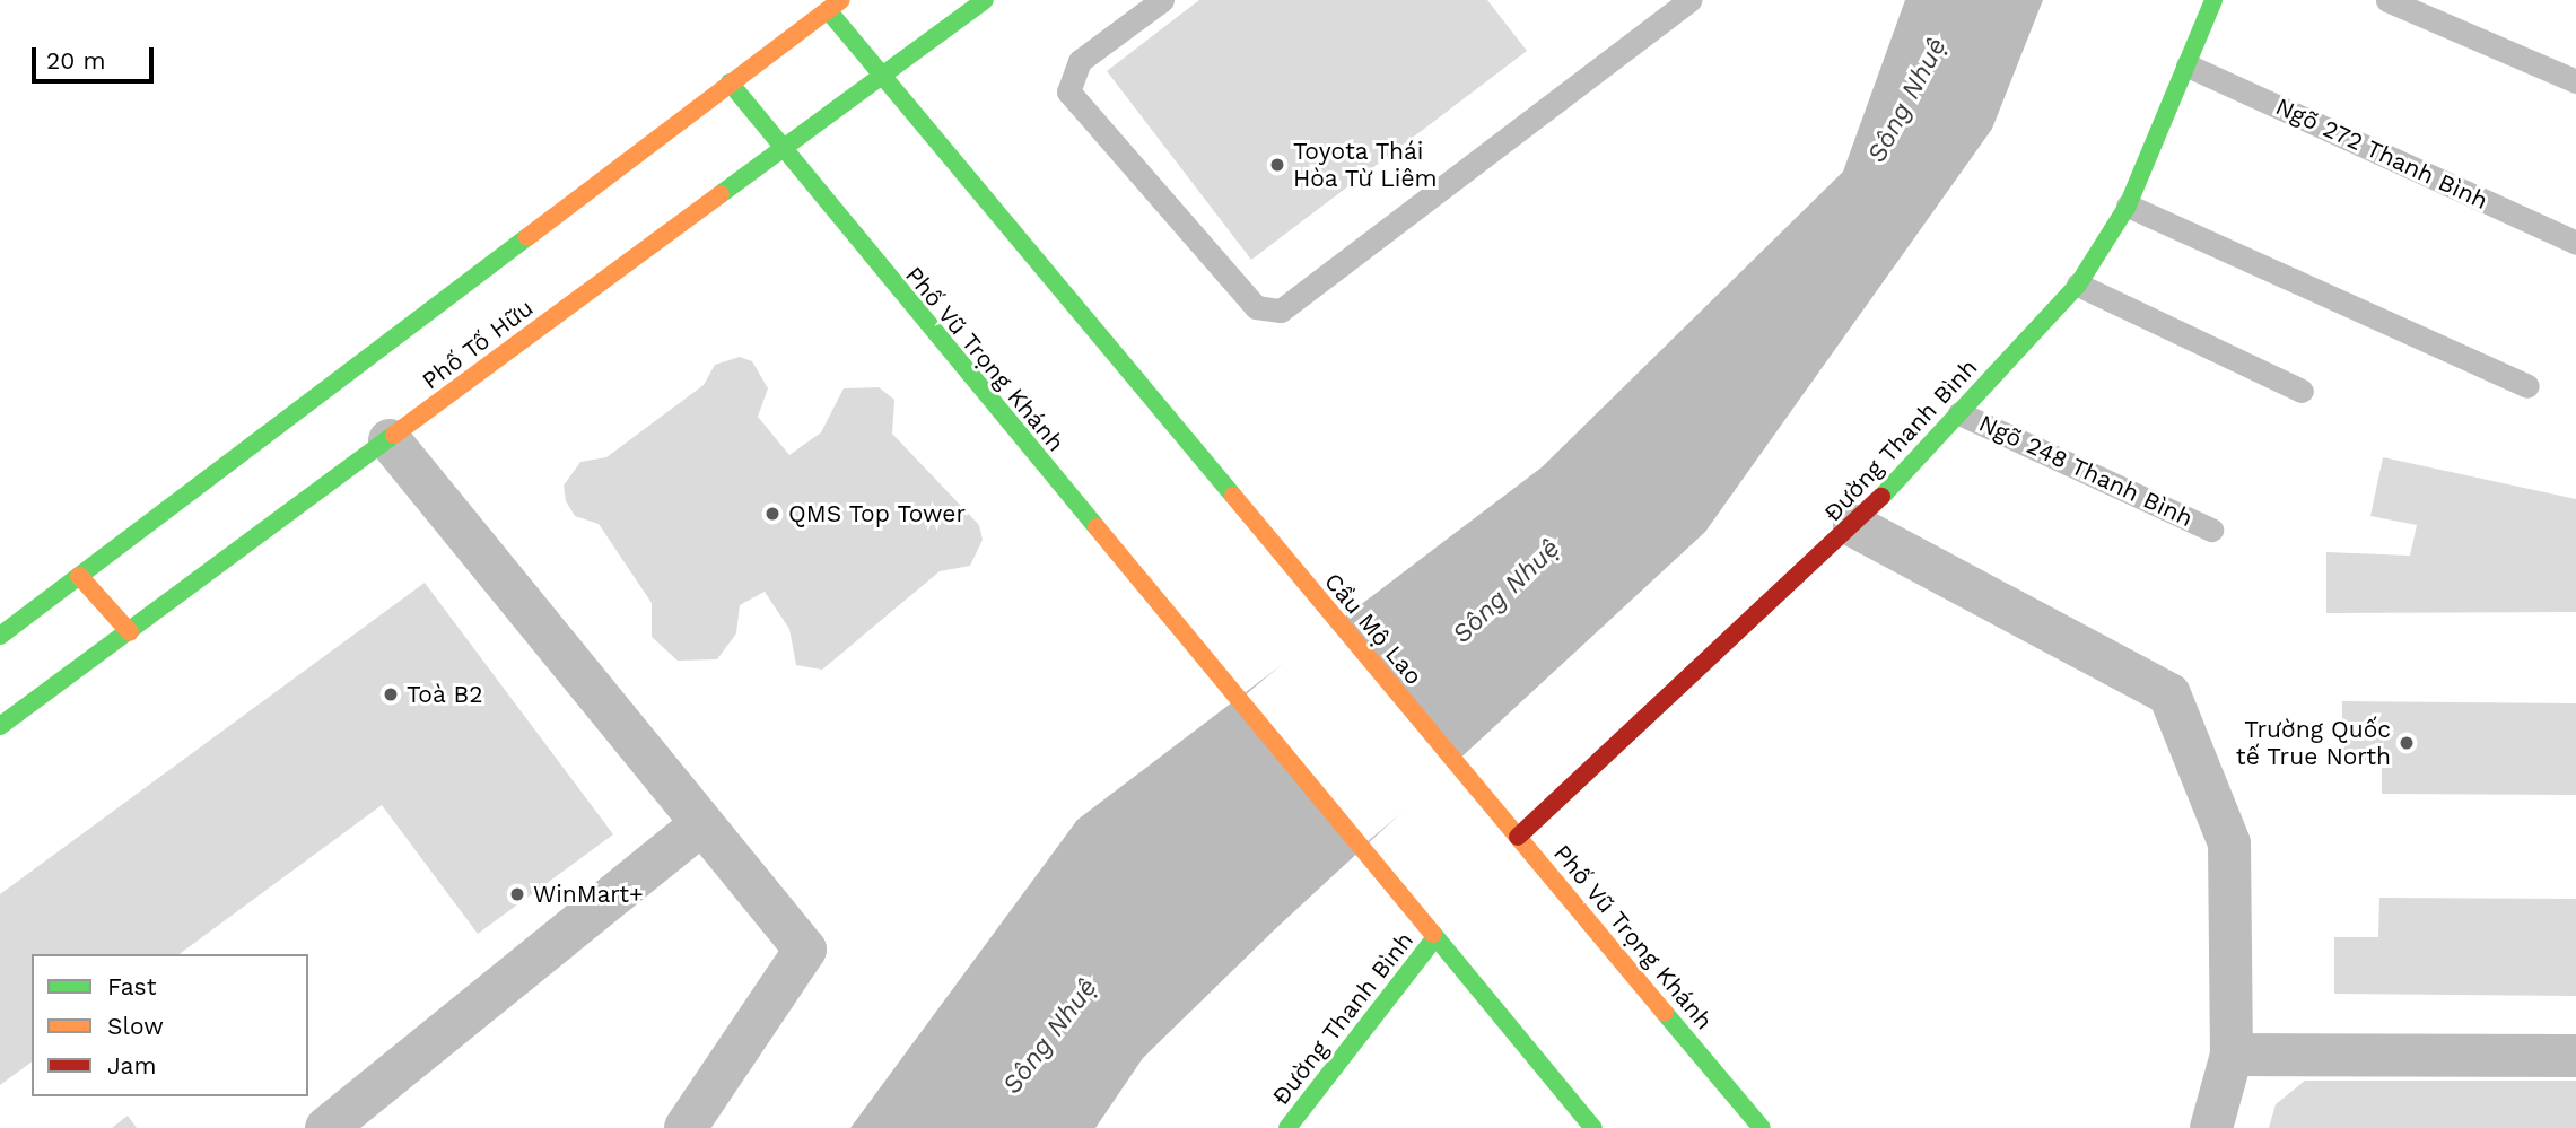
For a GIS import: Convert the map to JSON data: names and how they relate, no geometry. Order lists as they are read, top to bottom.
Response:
{
  "streets": {
    "main road": [
      "Phố Tố Hữu",
      "Phố Vũ Trọng Khánh",
      "Đường Thanh Bình",
      "Cầu Mộ Lao"
    ],
    "lane": ["Ngõ 272 Thanh Bình", "Ngõ 248 Thanh Bình"]
  },
  "crossings": [
    ["Ngõ 272 Thanh Bình", "Đường Thanh Bình"],
    ["Phố Tố Hữu", "Phố Vũ Trọng Khánh"],
    ["Phố Tố Hữu", "Cầu Mộ Lao"],
    ["Phố Vũ Trọng Khánh", "Đường Thanh Bình"],
    ["Phố Vũ Trọng Khánh", "Cầu Mộ Lao"],
    ["Đường Thanh Bình", "Ngõ 248 Thanh Bình"]
  ],
  "water": ["Sông Nhuệ"],
  "places": [
    "Toyota Thái Hòa Từ Liêm",
    "QMS Top Tower",
    "Toà B2",
    "Trường Quốc tế True North",
    "WinMart+"
  ],
  "legend": ["Fast", "Slow", "Jam"],
  "scale_bar": "20 m"
}
